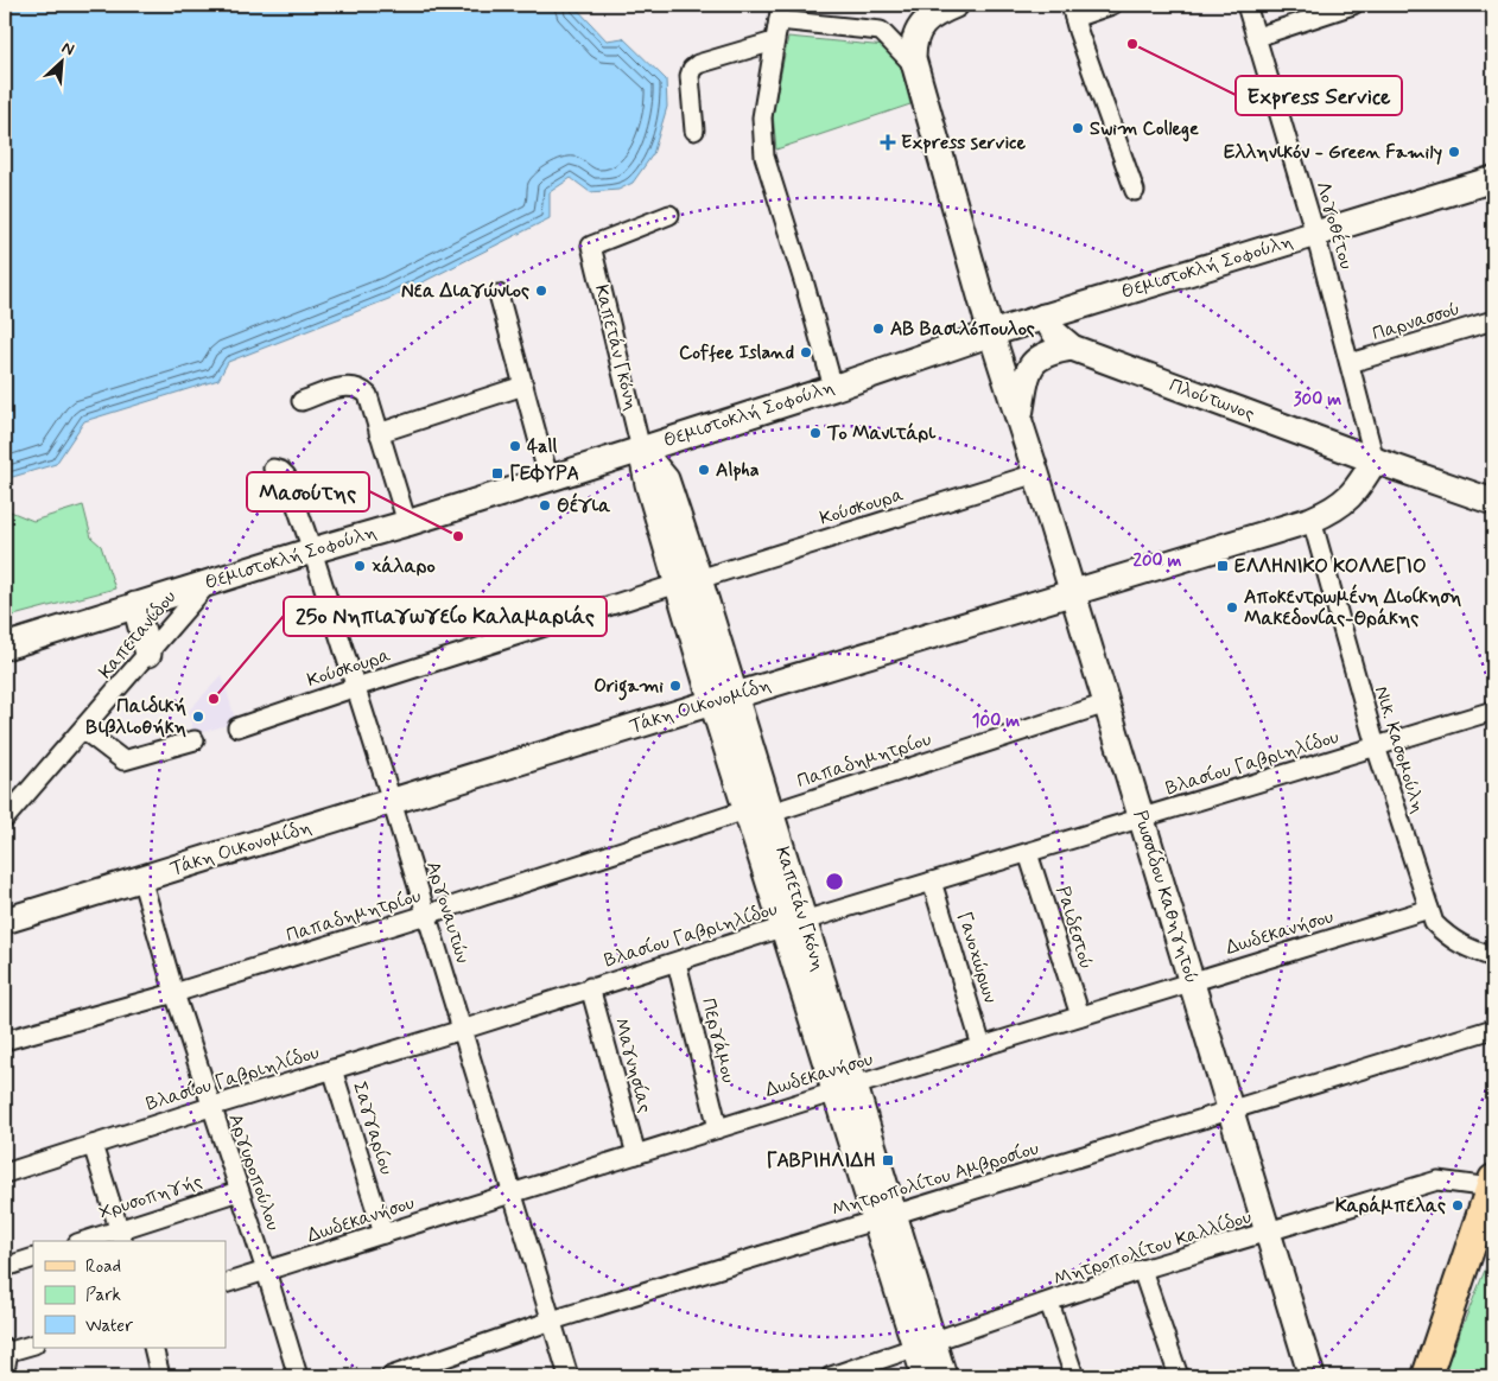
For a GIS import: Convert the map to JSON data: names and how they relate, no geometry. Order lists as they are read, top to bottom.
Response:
{
  "streets": {
    "main road": [
      "Θεμιστοκλή Σοφούλη",
      "Καπετάν Γκόνη",
      "Πλούτωνος",
      "Τάκη Οικονομίδη",
      "Ρωσσίδου Καθηγητού"
    ],
    "street": [
      "Λογοθέτου",
      "Παρνασσού",
      "Κούσκουρα",
      "Καπετανίδου",
      "Νικ. Κασομούλη",
      "Παπαδημητρίου",
      "Βλασίου Γαβριηλίδου",
      "Αργοναυτών",
      "Ραιδεστού",
      "Δωδεκανήσου",
      "Γανοχώρων",
      "Περγάμου",
      "Μαγνησίας",
      "Σαγγαρίου",
      "Αργυροπούλου",
      "Μητροπολίτου Αμβροσίου",
      "Χρυσοπηγής",
      "Μητροπολίτου Καλλίδου"
    ]
  },
  "crossings": [
    ["Λογοθέτου", "Θεμιστοκλή Σοφούλη"],
    ["Λογοθέτου", "Παρνασσού"],
    ["Λογοθέτου", "Πλούτωνος"],
    ["Λογοθέτου", "Τάκη Οικονομίδη"],
    ["Θεμιστοκλή Σοφούλη", "Καπετάν Γκόνη"],
    ["Θεμιστοκλή Σοφούλη", "Πλούτωνος"],
    ["Θεμιστοκλή Σοφούλη", "Καπετανίδου"],
    ["Θεμιστοκλή Σοφούλη", "Ρωσσίδου Καθηγητού"],
    ["Θεμιστοκλή Σοφούλη", "Αργοναυτών"],
    ["Καπετάν Γκόνη", "Κούσκουρα"],
    ["Καπετάν Γκόνη", "Τάκη Οικονομίδη"],
    ["Καπετάν Γκόνη", "Παπαδημητρίου"],
    ["Καπετάν Γκόνη", "Βλασίου Γαβριηλίδου"],
    ["Καπετάν Γκόνη", "Δωδεκανήσου"],
    ["Καπετάν Γκόνη", "Μητροπολίτου Αμβροσίου"],
    ["Καπετάν Γκόνη", "Μητροπολίτου Καλλίδου"],
    ["Πλούτωνος", "Τάκη Οικονομίδη"],
    ["Κούσκουρα", "Ρωσσίδου Καθηγητού"],
    ["Κούσκουρα", "Αργοναυτών"],
    ["Τάκη Οικονομίδη", "Νικ. Κασομούλη"],
    ["Τάκη Οικονομίδη", "Ρωσσίδου Καθηγητού"],
    ["Τάκη Οικονομίδη", "Αργοναυτών"],
    ["Τάκη Οικονομίδη", "Αργυροπούλου"],
    ["Νικ. Κασομούλη", "Βλασίου Γαβριηλίδου"],
    ["Νικ. Κασομούλη", "Δωδεκανήσου"],
    ["Παπαδημητρίου", "Ρωσσίδου Καθηγητού"],
    ["Παπαδημητρίου", "Αργοναυτών"],
    ["Παπαδημητρίου", "Αργυροπούλου"],
    ["Βλασίου Γαβριηλίδου", "Ρωσσίδου Καθηγητού"],
    ["Βλασίου Γαβριηλίδου", "Αργοναυτών"],
    ["Βλασίου Γαβριηλίδου", "Ραιδεστού"],
    ["Βλασίου Γαβριηλίδου", "Γανοχώρων"],
    ["Βλασίου Γαβριηλίδου", "Περγάμου"],
    ["Βλασίου Γαβριηλίδου", "Μαγνησίας"],
    ["Βλασίου Γαβριηλίδου", "Σαγγαρίου"],
    ["Βλασίου Γαβριηλίδου", "Αργυροπούλου"],
    ["Ρωσσίδου Καθηγητού", "Δωδεκανήσου"],
    ["Ρωσσίδου Καθηγητού", "Μητροπολίτου Αμβροσίου"],
    ["Ρωσσίδου Καθηγητού", "Μητροπολίτου Καλλίδου"],
    ["Αργοναυτών", "Δωδεκανήσου"],
    ["Αργοναυτών", "Μητροπολίτου Αμβροσίου"],
    ["Ραιδεστού", "Δωδεκανήσου"],
    ["Δωδεκανήσου", "Γανοχώρων"],
    ["Δωδεκανήσου", "Περγάμου"],
    ["Δωδεκανήσου", "Μαγνησίας"],
    ["Δωδεκανήσου", "Σαγγαρίου"],
    ["Δωδεκανήσου", "Αργυροπούλου"],
    ["Αργυροπούλου", "Χρυσοπηγής"]
  ],
  "places": {
    "other": [
      "Express Service",
      "Swim College",
      "Ελληνικόν - Green Family",
      "Νεα Διαγώνιος",
      "ΑΒ Βασιλόπουλος",
      "Coffee Island",
      "Το Μανιτάρι",
      "4all",
      "Alpha",
      "Θέγια",
      "Μασούτης",
      "χάλαρο",
      "Αποκεντρωμένη Διοίκηση Μακεδονίας-Θράκης",
      "Origami",
      "25ο Νηπιαγωγείο Καλαμαριάς",
      "Παιδική Βιβλιοθήκη",
      "Καράμπελας"
    ],
    "health": ["Express service"],
    "transit": ["ΓΕΦΥΡΑ", "ΕΛΛΗΝΙΚΟ ΚΟΛΛΕΓΙΟ", "ΓΑΒΡΙΗΛΙΔΗ"]
  },
  "legend": ["Road", "Park", "Water"],
  "north": "top right",
  "rings": ["300 m", "200 m", "100 m"]
}
